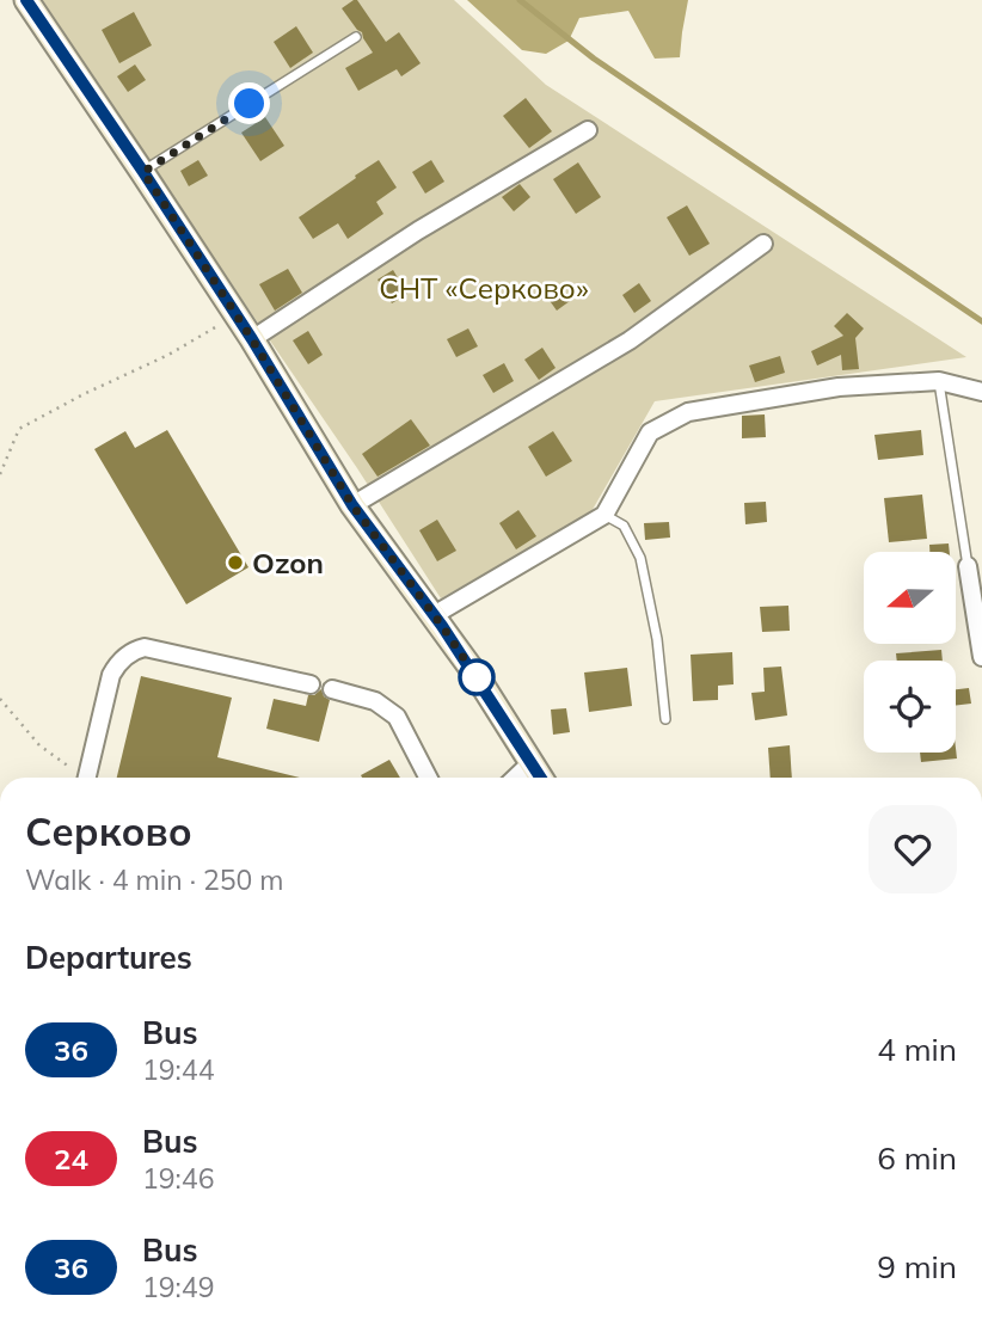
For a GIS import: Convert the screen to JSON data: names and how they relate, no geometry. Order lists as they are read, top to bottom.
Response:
{
  "parks": ["СНТ «Серково»"],
  "places": ["Ozon"],
  "lines": ["bus line 36"],
  "north": "left",
  "page": {
    "heading": [
      ["Серково", "Walk · 4 min · 250 m"],
      "Departures"
    ],
    "list": [
      {
        "mark": "36",
        "name": "Bus",
        "note": "19:44",
        "value": "4 min"
      },
      {
        "mark": "24",
        "name": "Bus",
        "note": "19:46",
        "value": "6 min"
      },
      {
        "mark": "36",
        "name": "Bus",
        "note": "19:49",
        "value": "9 min"
      }
    ]
  }
}
